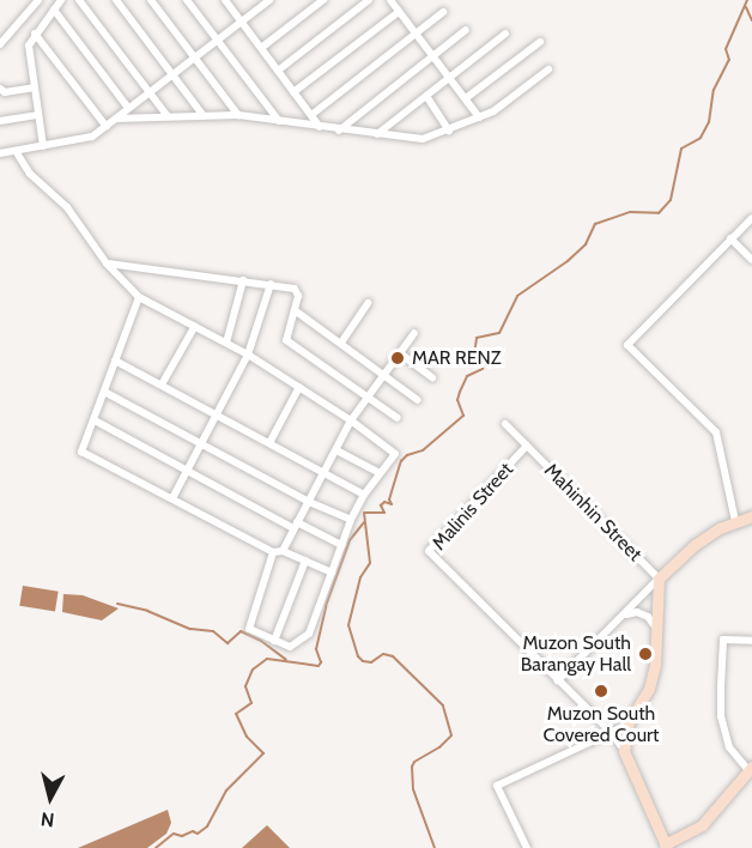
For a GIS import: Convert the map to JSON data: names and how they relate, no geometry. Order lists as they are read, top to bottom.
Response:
{
  "streets": {
    "street": ["Malinis Street", "Mahinhin Street"]
  },
  "crossings": [
    ["Malinis Street", "Mahinhin Street"]
  ],
  "places": ["MAR RENZ", "Muzon South Barangay Hall", "Muzon South Covered Court"],
  "north": "bottom"
}
